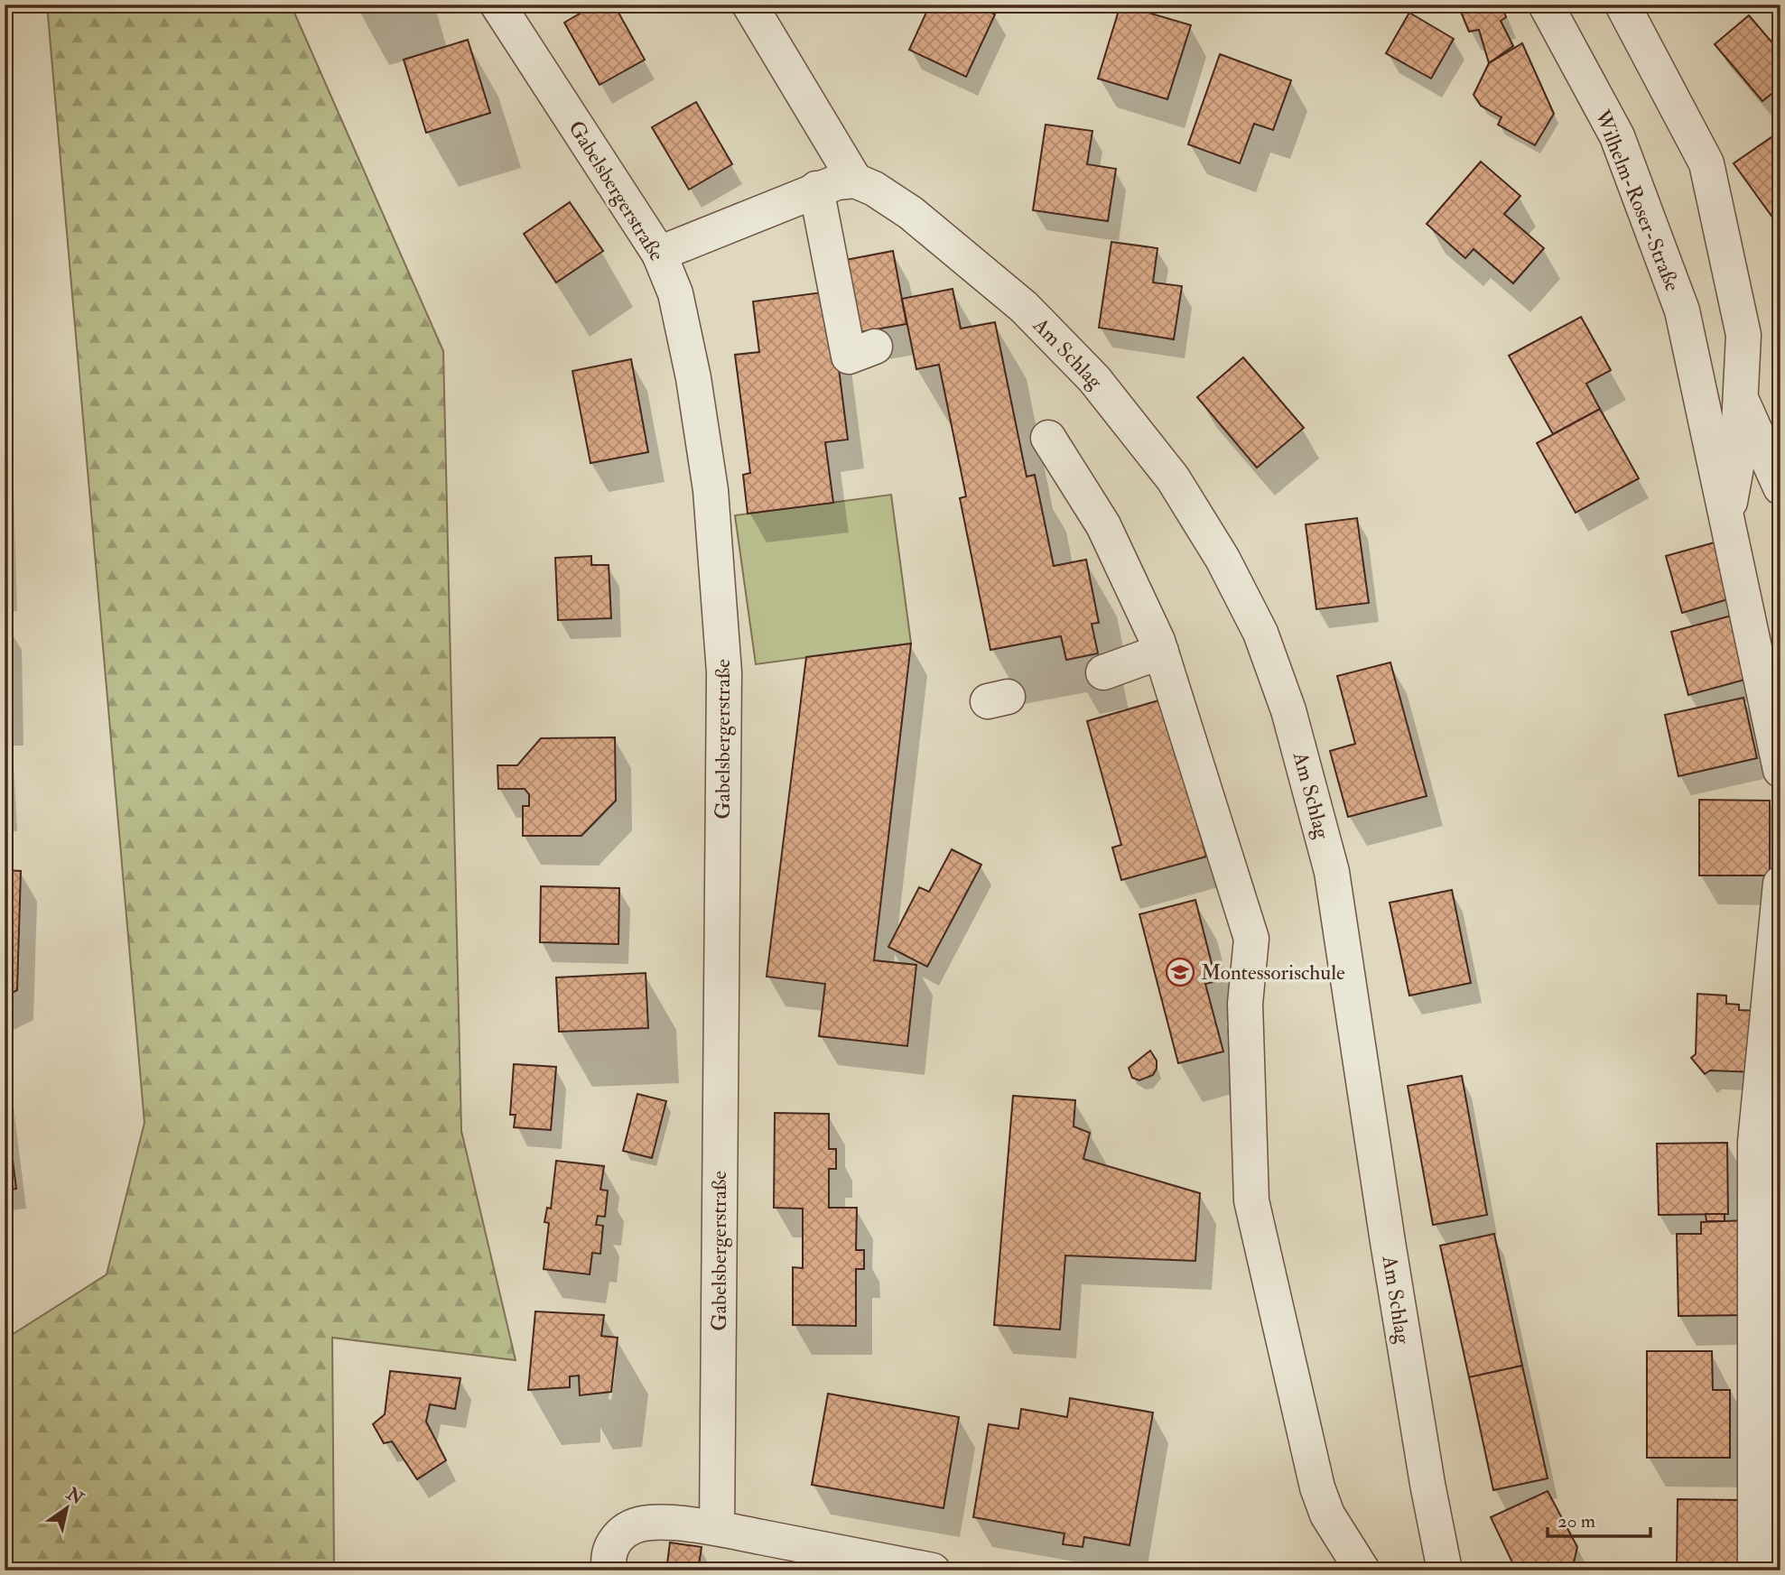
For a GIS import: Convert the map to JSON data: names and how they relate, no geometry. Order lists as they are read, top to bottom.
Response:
{
  "streets": {
    "street": ["Gabelsbergerstraße", "Wilhelm-Roser-Straße", "Am Schlag"]
  },
  "places": {
    "school or university": ["Montessorischule"]
  },
  "scale_bar": "20 m",
  "north": "top right"
}
